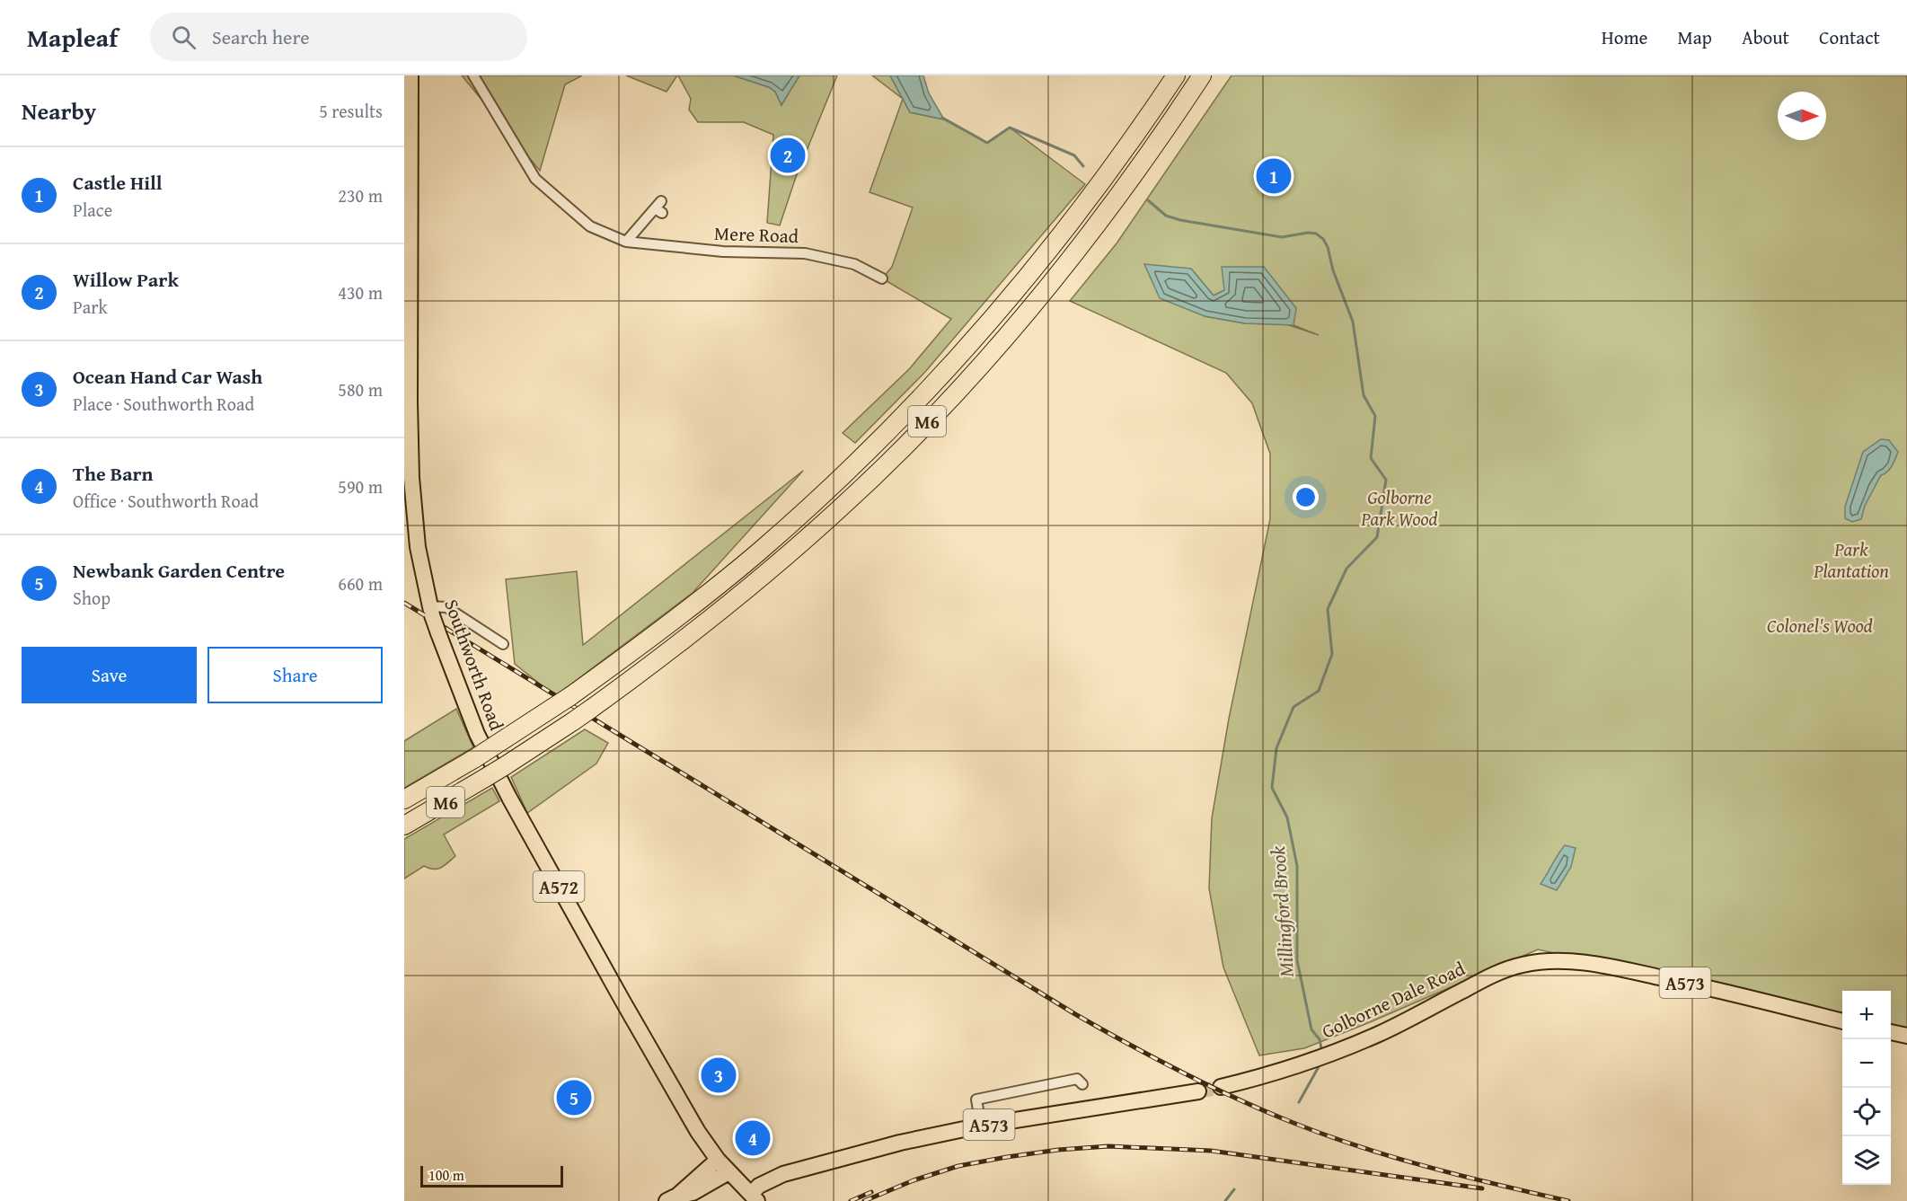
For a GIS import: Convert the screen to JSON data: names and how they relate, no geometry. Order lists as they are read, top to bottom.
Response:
{
  "streets": {
    "highway": ["M6"],
    "main road": [
      "Southworth Road",
      "A572",
      "A573",
      "Golborne Dale Road"
    ],
    "street": ["Mere Road"]
  },
  "crossings": [
    ["Southworth Road", "A573"]
  ],
  "water": ["Millingford Brook"],
  "parks": ["Golborne Park Wood", "Park Plantation", "Colonel's Wood"],
  "scale_bar": "100 m",
  "north": "right",
  "page": {
    "header": "Mapleaf",
    "search": "Search here",
    "nav": [
      "Home",
      "Map",
      "About",
      "Contact"
    ],
    "heading": ["Nearby", "5 results"],
    "pins": [
      "2",
      "1",
      "3",
      "5",
      "4"
    ],
    "list": [
      {
        "mark": "1",
        "name": "Castle Hill",
        "note": "Place",
        "value": "230 m"
      },
      {
        "mark": "2",
        "name": "Willow Park",
        "note": "Park",
        "value": "430 m"
      },
      {
        "mark": "3",
        "name": "Ocean Hand Car Wash",
        "note": "Place · Southworth Road",
        "value": "580 m"
      },
      {
        "mark": "4",
        "name": "The Barn",
        "note": "Office · Southworth Road",
        "value": "590 m"
      },
      {
        "mark": "5",
        "name": "Newbank Garden Centre",
        "note": "Shop",
        "value": "660 m"
      }
    ],
    "buttons": ["Save", "Share"],
    "map_buttons": ["+", "−"],
    "scale": "100 m"
  }
}
